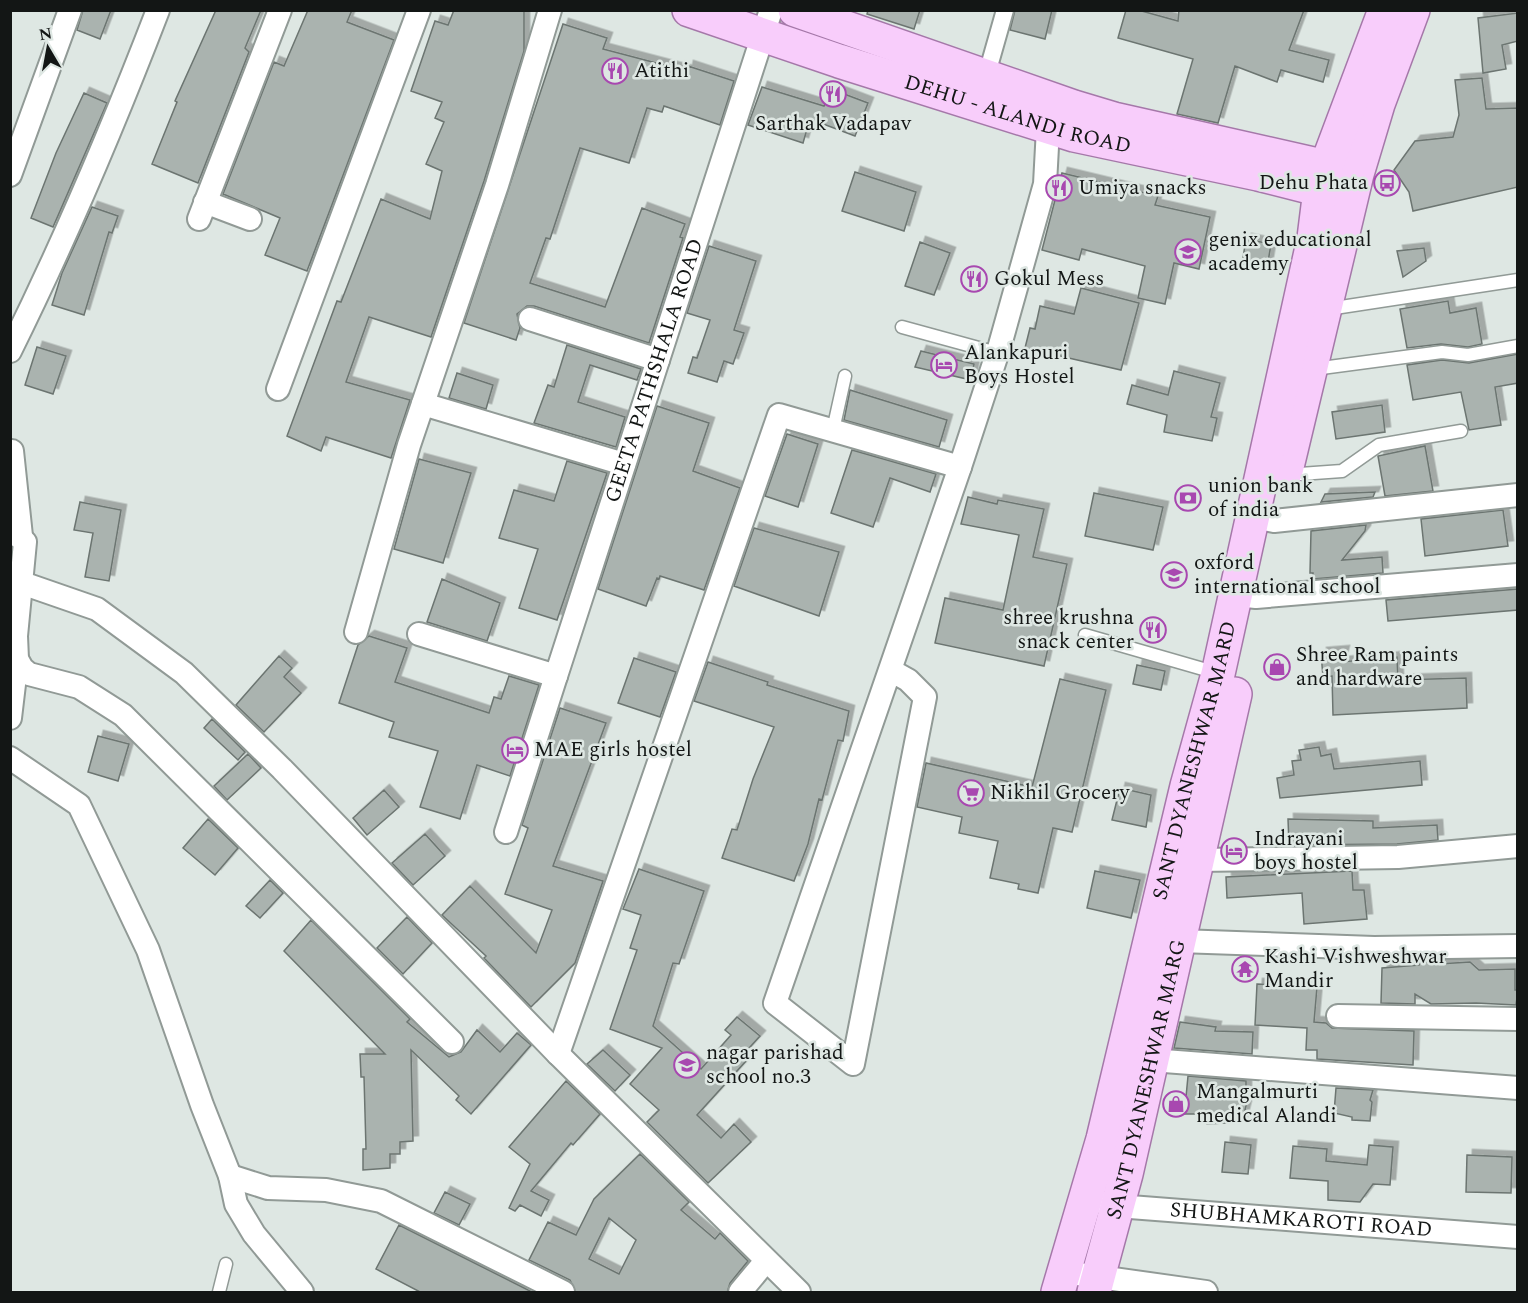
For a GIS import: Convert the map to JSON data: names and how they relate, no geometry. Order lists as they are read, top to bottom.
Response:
{
  "streets": {
    "main road": ["DEHU - ALANDI ROAD", "SANT DYANESHWAR MARD", "SANT DYANESHWAR MARG"],
    "street": ["GEETA PATHSHALA ROAD", "SHUBHAMKAROTI ROAD"]
  },
  "crossings": [
    ["DEHU - ALANDI ROAD", "GEETA PATHSHALA ROAD"],
    ["DEHU - ALANDI ROAD", "SANT DYANESHWAR MARG"],
    ["SANT DYANESHWAR MARD", "SANT DYANESHWAR MARG"],
    ["SANT DYANESHWAR MARG", "SHUBHAMKAROTI ROAD"]
  ],
  "places": {
    "restaurant": [
      "Atithi",
      "Sarthak Vadapav",
      "Umiya snacks",
      "Gokul Mess",
      "shree krushna snack center"
    ],
    "bus stop": ["Dehu Phata"],
    "school or university": ["genix educational academy", "oxford international school", "nagar parishad school no.3"],
    "hotel": ["Alankapuri Boys Hostel", "MAE girls hostel", "Indrayani boys hostel"],
    "bank": ["union bank of india"],
    "shop": ["Shree Ram paints and hardware", "Mangalmurti medical Alandi"],
    "supermarket": ["Nikhil Grocery"],
    "temple": ["Kashi Vishweshwar Mandir"]
  },
  "north": "top"
}
